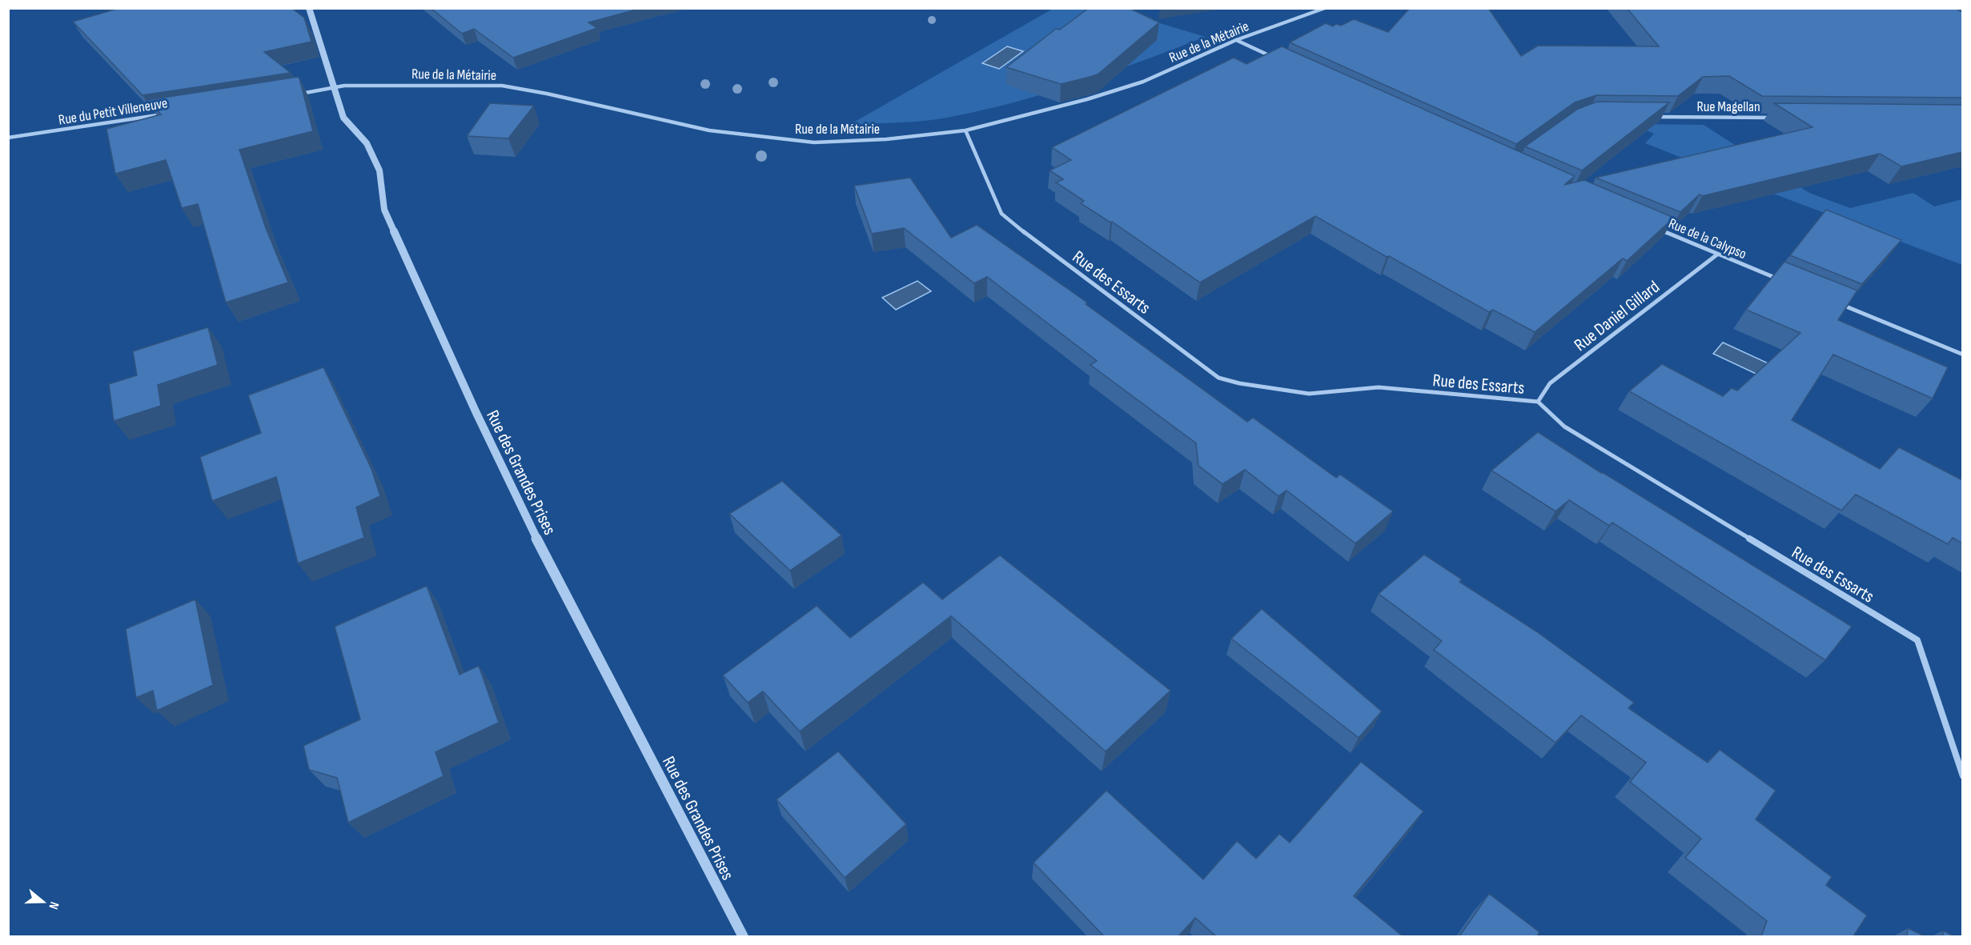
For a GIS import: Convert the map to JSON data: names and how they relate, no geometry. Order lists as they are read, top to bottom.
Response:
{
  "streets": {
    "street": [
      "Rue de la Métairie",
      "Rue Magellan",
      "Rue du Petit Villeneuve",
      "Rue de la Calypso",
      "Rue des Essarts",
      "Rue Daniel Gillard",
      "Rue des Grandes Prises"
    ]
  },
  "crossings": [
    ["Rue de la Métairie", "Rue des Essarts"],
    ["Rue de la Métairie", "Rue des Grandes Prises"],
    ["Rue de la Calypso", "Rue Daniel Gillard"],
    ["Rue des Essarts", "Rue Daniel Gillard"]
  ],
  "north": "right"
}
